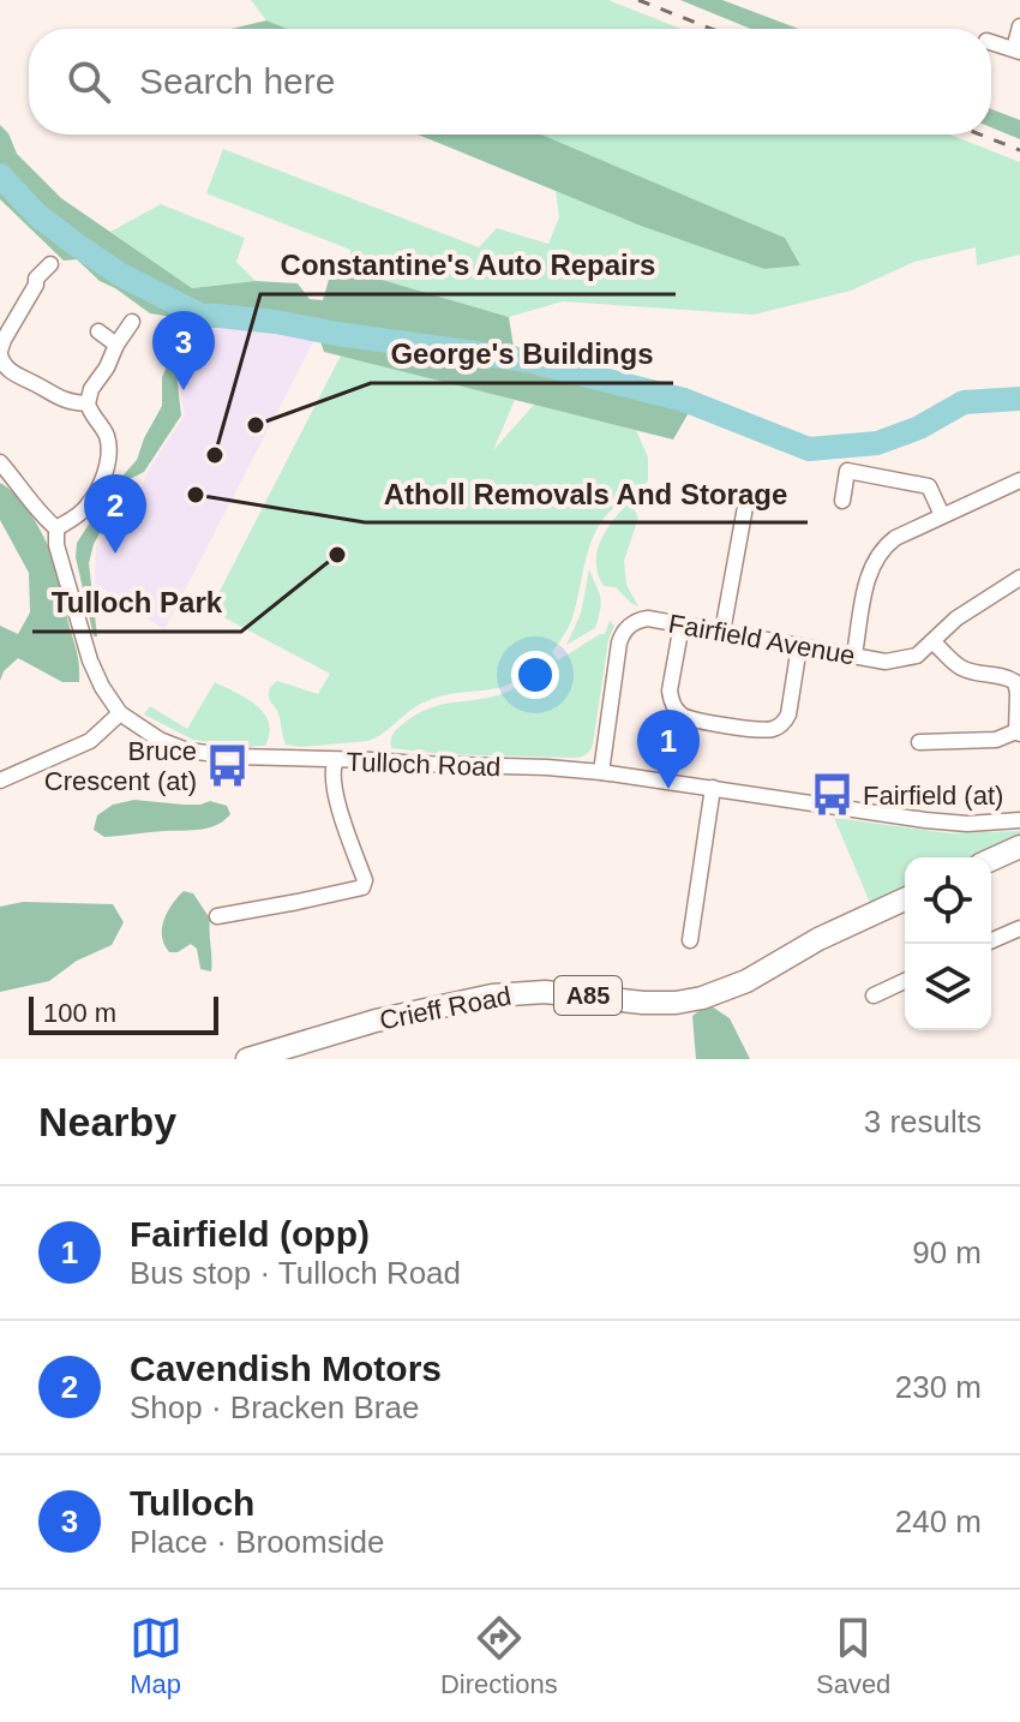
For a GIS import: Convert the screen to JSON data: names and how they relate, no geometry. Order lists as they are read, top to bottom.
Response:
{
  "streets": {
    "main road": ["A85", "Crieff Road"],
    "street": ["Fairfield Avenue", "Tulloch Road"]
  },
  "crossings": [
    ["Fairfield Avenue", "Tulloch Road"]
  ],
  "places": {
    "other": [
      "George's Buildings",
      "Constantine's Auto Repairs",
      "Atholl Removals And Storage",
      "Tulloch Park"
    ],
    "bus stop": ["Bruce Crescent (at)", "Fairfield (at)"]
  },
  "scale_bar": "100 m",
  "page": {
    "search": "Search here",
    "pins": ["3", "2", "1"],
    "scale": "100 m",
    "heading": ["Nearby", "3 results"],
    "list": [
      {
        "mark": "1",
        "name": "Fairfield (opp)",
        "note": "Bus stop · Tulloch Road",
        "value": "90 m"
      },
      {
        "mark": "2",
        "name": "Cavendish Motors",
        "note": "Shop · Bracken Brae",
        "value": "230 m"
      },
      {
        "mark": "3",
        "name": "Tulloch",
        "note": "Place · Broomside",
        "value": "240 m"
      }
    ],
    "nav": ["Map", "Directions", "Saved"]
  }
}
